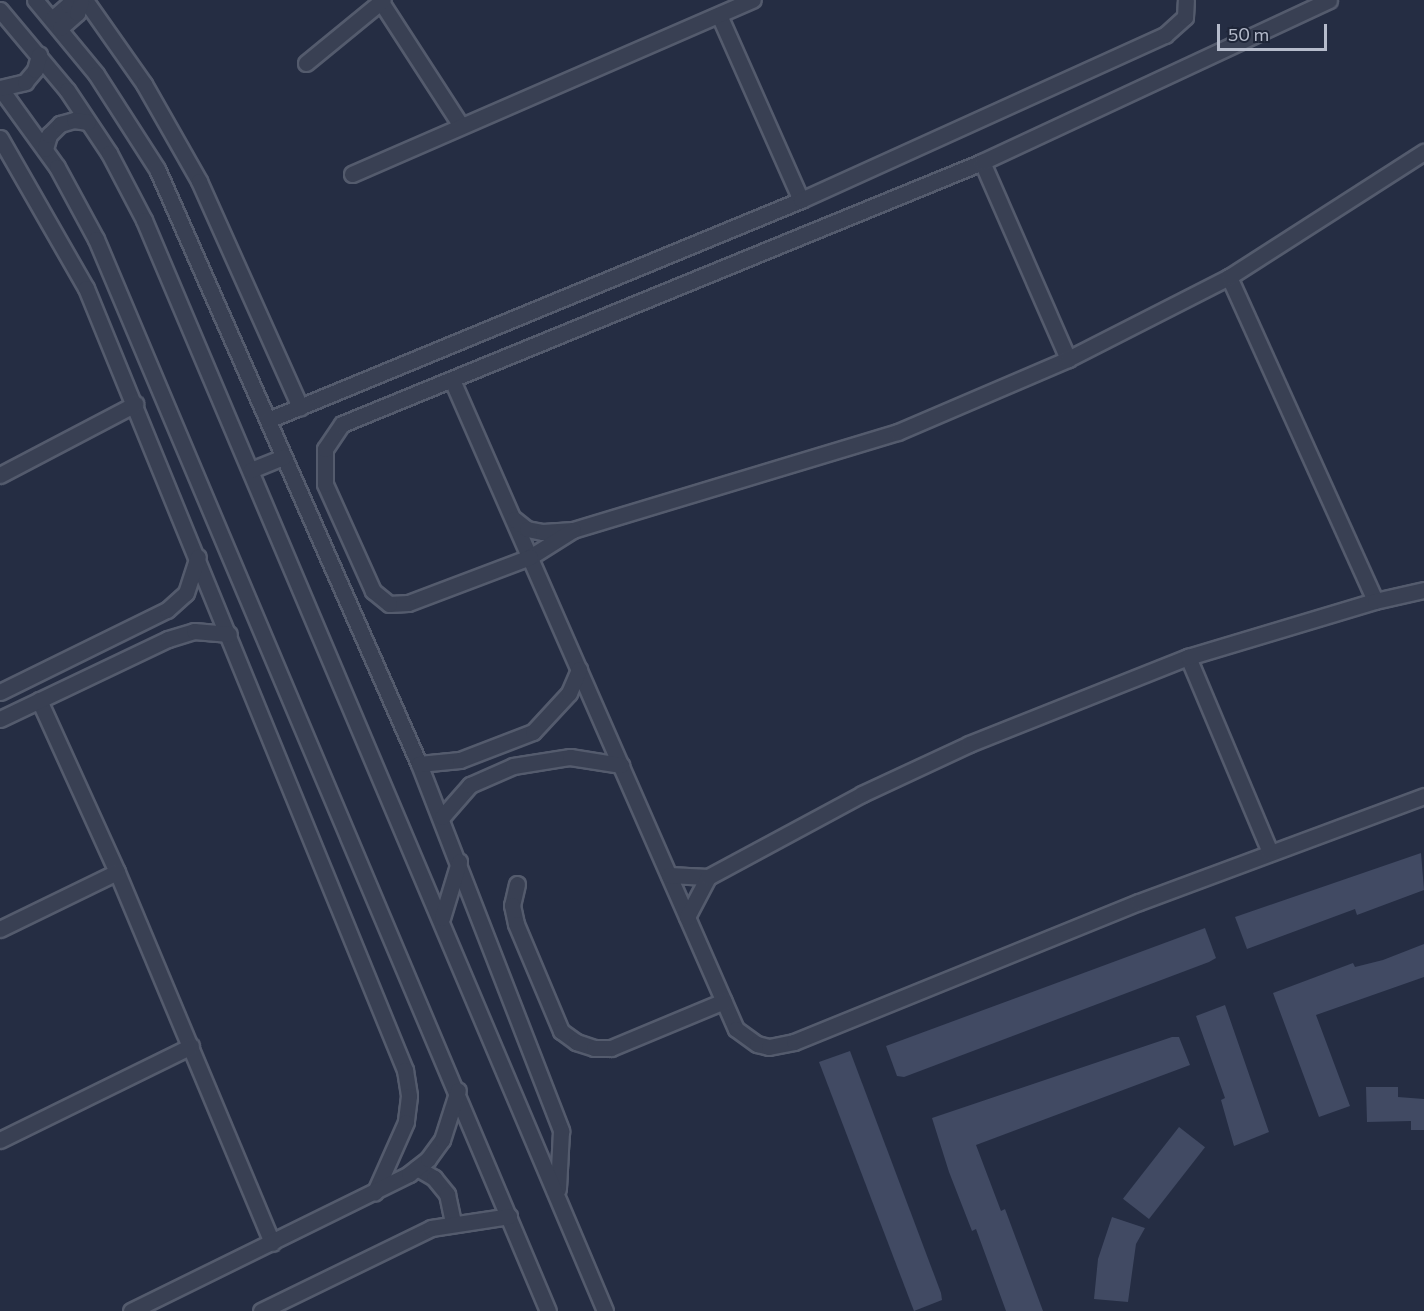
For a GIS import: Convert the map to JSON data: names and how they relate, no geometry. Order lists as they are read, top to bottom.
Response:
{
  "scale_bar": "50 m"
}
